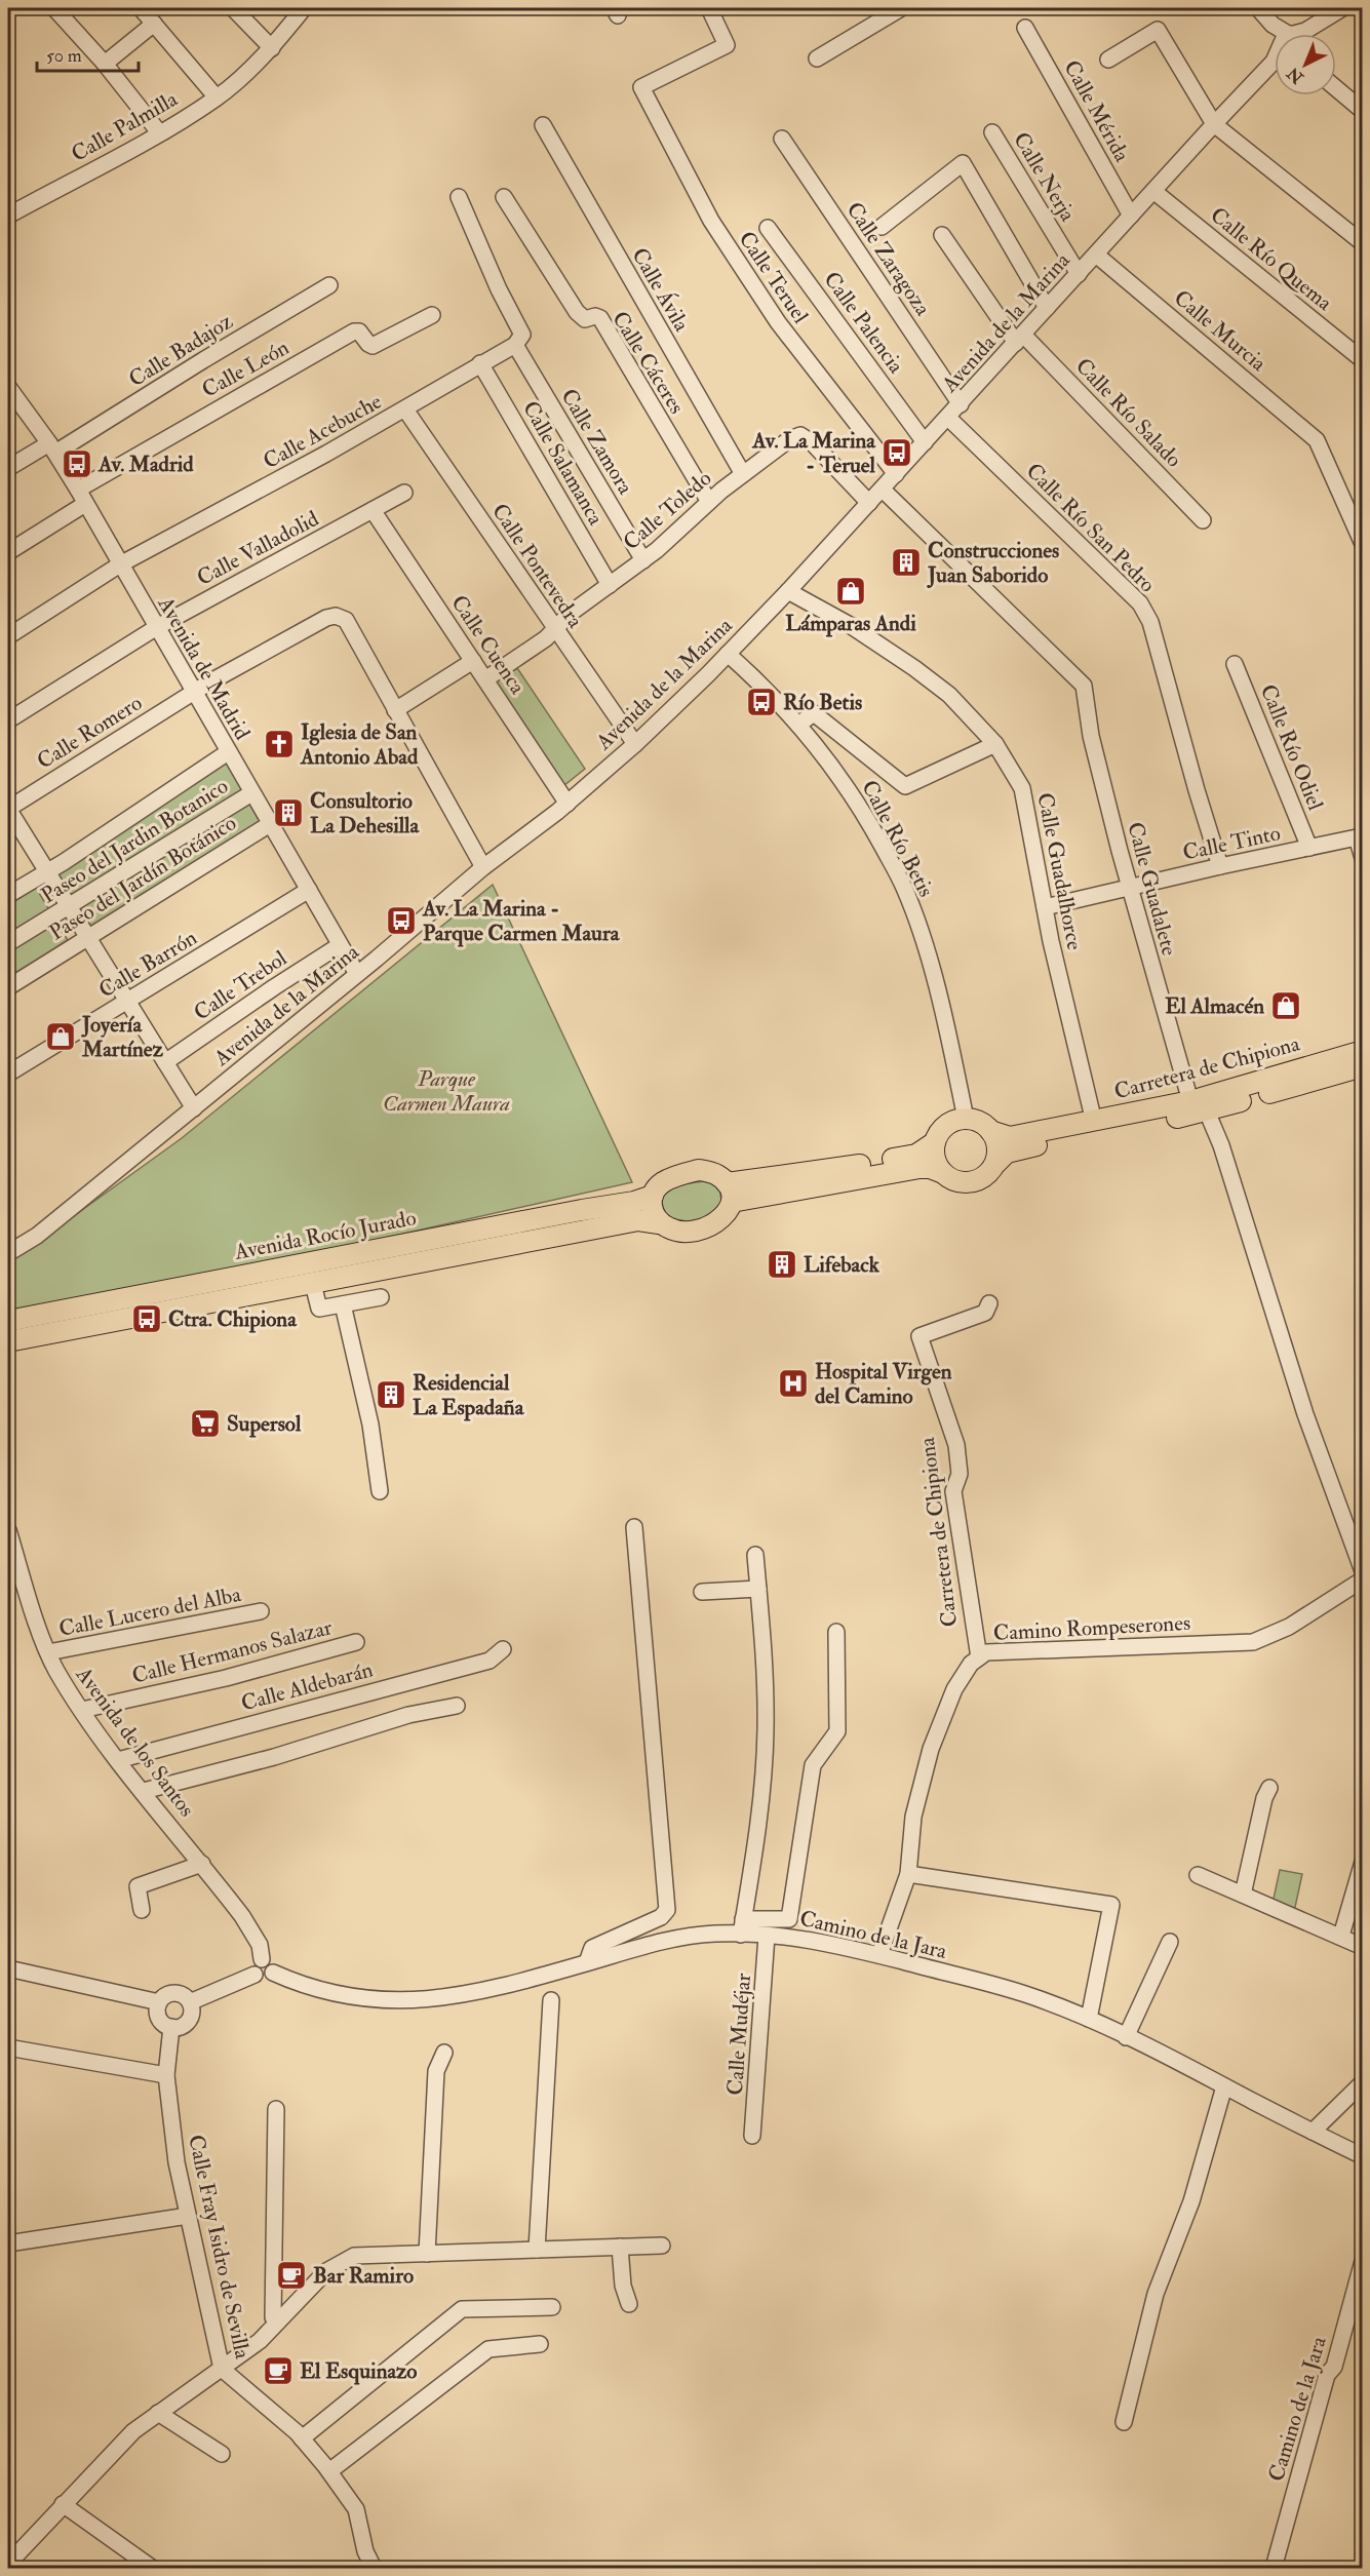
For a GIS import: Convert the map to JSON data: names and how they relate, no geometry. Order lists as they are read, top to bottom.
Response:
{
  "streets": {
    "main road": ["Carretera de Chipiona", "Avenida Rocío Jurado"],
    "street": [
      "Calle Mérida",
      "Calle Palmilla",
      "Calle Nerja",
      "Calle Zaragoza",
      "Calle Río Quema",
      "Calle Teruel",
      "Calle Ávila",
      "Calle Palencia",
      "Avenida de la Marina",
      "Calle Murcia",
      "Calle Badajoz",
      "Calle Cáceres",
      "Calle León",
      "Calle Río Salado",
      "Calle Acebuche",
      "Calle Zamora",
      "Calle Salamanca",
      "Calle Toledo",
      "Calle Río San Pedro",
      "Calle Valladolid",
      "Calle Pontevedra",
      "Calle Cuenca",
      "Avenida de Madrid",
      "Calle Romero",
      "Calle Río Odiel",
      "Calle Río Betis",
      "Paseo del Jardin Botanico",
      "Calle Tinto",
      "Calle Guadalhorce",
      "Paseo del Jardín Botánico",
      "Calle Guadalete",
      "Calle Barrón",
      "Calle Trebol",
      "Calle Lucero del Alba",
      "Camino Rompeserones",
      "Calle Hermanos Salazar",
      "Calle Aldebarán",
      "Avenida de los Santos",
      "Camino de la Jara",
      "Calle Mudéjar",
      "Calle Fray Isidro de Sevilla"
    ]
  },
  "crossings": [
    ["Calle Mérida", "Avenida de la Marina"],
    ["Calle Nerja", "Avenida de la Marina"],
    ["Calle Zaragoza", "Avenida de la Marina"],
    ["Calle Río Quema", "Avenida de la Marina"],
    ["Calle Teruel", "Avenida de la Marina"],
    ["Calle Ávila", "Calle Toledo"],
    ["Calle Palencia", "Avenida de la Marina"],
    ["Avenida de la Marina", "Calle Murcia"],
    ["Avenida de la Marina", "Calle Río Salado"],
    ["Avenida de la Marina", "Calle Toledo"],
    ["Avenida de la Marina", "Calle Río San Pedro"],
    ["Avenida de la Marina", "Calle Pontevedra"],
    ["Avenida de la Marina", "Calle Cuenca"],
    ["Avenida de la Marina", "Avenida de Madrid"],
    ["Avenida de la Marina", "Calle Río Betis"],
    ["Avenida de la Marina", "Calle Guadalhorce"],
    ["Avenida de la Marina", "Calle Guadalete"],
    ["Calle Badajoz", "Avenida de Madrid"],
    ["Calle Cáceres", "Calle Toledo"],
    ["Calle León", "Avenida de Madrid"],
    ["Calle Acebuche", "Calle Zamora"],
    ["Calle Acebuche", "Calle Salamanca"],
    ["Calle Acebuche", "Calle Pontevedra"],
    ["Calle Acebuche", "Avenida de Madrid"],
    ["Calle Zamora", "Calle Toledo"],
    ["Calle Salamanca", "Calle Toledo"],
    ["Calle Toledo", "Calle Pontevedra"],
    ["Calle Toledo", "Calle Cuenca"],
    ["Calle Río San Pedro", "Calle Tinto"],
    ["Calle Valladolid", "Calle Cuenca"],
    ["Calle Valladolid", "Avenida de Madrid"],
    ["Avenida de Madrid", "Calle Romero"],
    ["Avenida de Madrid", "Paseo del Jardin Botanico"],
    ["Avenida de Madrid", "Paseo del Jardín Botánico"],
    ["Avenida de Madrid", "Calle Barrón"],
    ["Avenida de Madrid", "Calle Trebol"],
    ["Calle Río Odiel", "Calle Tinto"],
    ["Calle Río Betis", "Carretera de Chipiona"],
    ["Calle Tinto", "Calle Guadalhorce"],
    ["Calle Tinto", "Calle Guadalete"],
    ["Calle Guadalhorce", "Carretera de Chipiona"],
    ["Calle Guadalete", "Carretera de Chipiona"],
    ["Carretera de Chipiona", "Camino Rompeserones"],
    ["Calle Lucero del Alba", "Avenida de los Santos"],
    ["Camino Rompeserones", "Camino de la Jara"],
    ["Calle Hermanos Salazar", "Avenida de los Santos"],
    ["Calle Aldebarán", "Avenida de los Santos"],
    ["Avenida de los Santos", "Camino de la Jara"],
    ["Camino de la Jara", "Calle Mudéjar"]
  ],
  "parks": ["Parque Carmen Maura"],
  "places": {
    "bus stop": [
      "Av. La Marina - Teruel",
      "Av. Madrid",
      "Río Betis",
      "Av. La Marina - Parque Carmen Maura",
      "Ctra. Chipiona"
    ],
    "building": [
      "Construcciones Juan Saborido",
      "Consultorio La Dehesilla",
      "Lifeback",
      "Residencial La Espadaña"
    ],
    "shop": ["Lámparas Andi", "El Almacén", "Joyería Martínez"],
    "church": ["Iglesia de San Antonio Abad"],
    "hospital": ["Hospital Virgen del Camino"],
    "supermarket": ["Supersol"],
    "cafe": ["Bar Ramiro", "El Esquinazo"]
  },
  "scale_bar": "50 m",
  "north": "bottom left"
}
